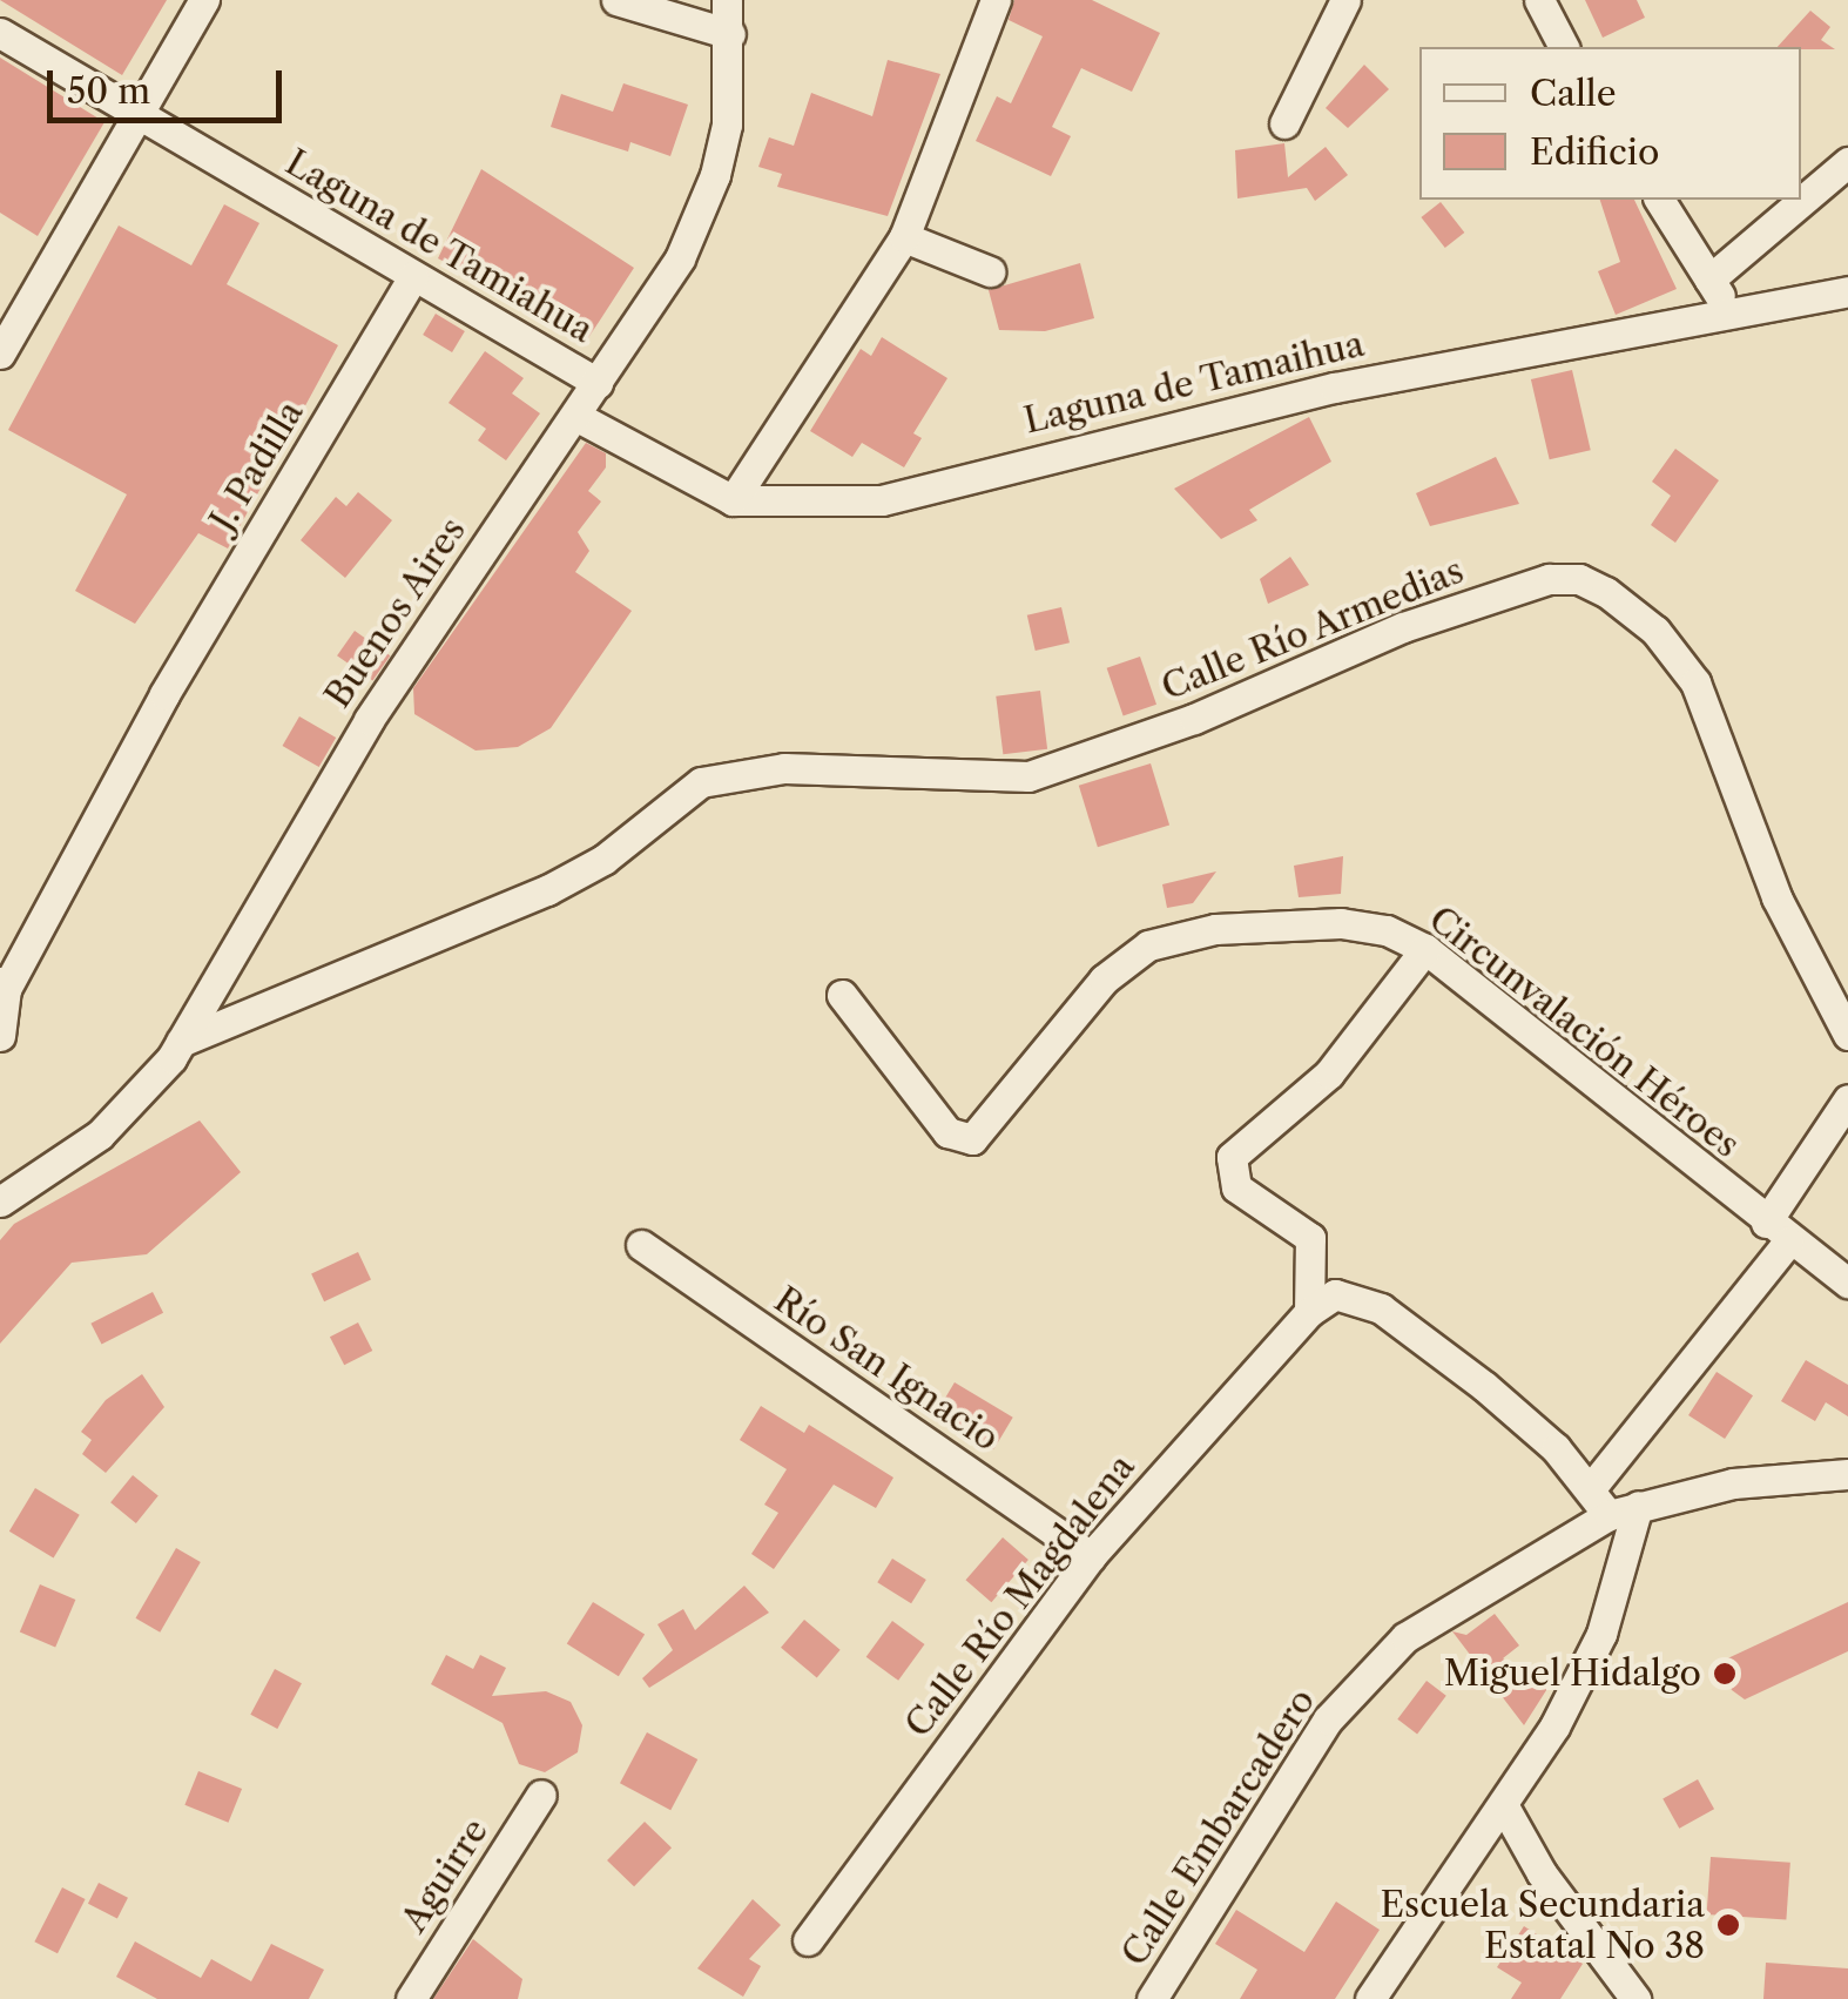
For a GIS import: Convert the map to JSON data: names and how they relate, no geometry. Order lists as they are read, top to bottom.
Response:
{
  "streets": {
    "street": [
      "Laguna de Tamiahua",
      "Laguna de Tamaihua",
      "J. Padilla",
      "Buenos Aires",
      "Calle Río Armedias",
      "Circunvalación Héroes",
      "Río San Ignacio",
      "Calle Río Magdalena",
      "Calle Embarcadero",
      "Aguirre"
    ]
  },
  "crossings": [
    ["Laguna de Tamiahua", "J. Padilla"],
    ["Laguna de Tamiahua", "Buenos Aires"],
    ["Laguna de Tamaihua", "Buenos Aires"],
    ["Buenos Aires", "Calle Río Armedias"],
    ["Río San Ignacio", "Calle Río Magdalena"]
  ],
  "places": ["Miguel Hidalgo", "Escuela Secundaria Estatal No 38"],
  "legend": ["Calle", "Edificio"],
  "scale_bar": "50 m"
}
